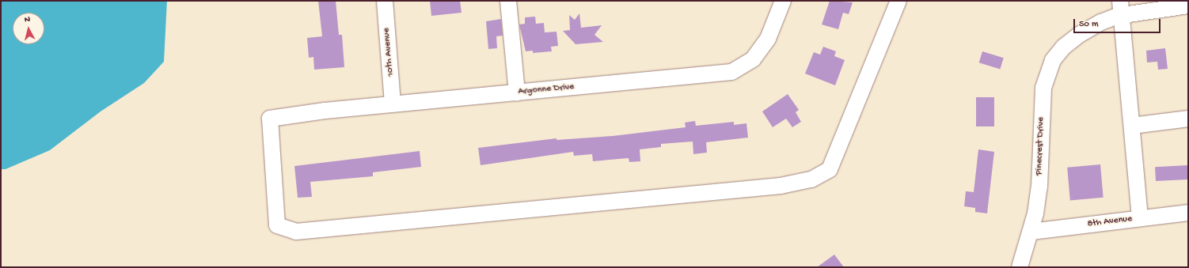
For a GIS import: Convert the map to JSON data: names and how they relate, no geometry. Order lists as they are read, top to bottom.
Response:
{
  "streets": {
    "street": [
      "10th Avenue",
      "Argonne Drive",
      "Pinecrest Drive",
      "8th Avenue"
    ]
  },
  "crossings": [
    ["10th Avenue", "Argonne Drive"],
    ["Pinecrest Drive", "8th Avenue"]
  ],
  "scale_bar": "50 m",
  "north": "top"
}
